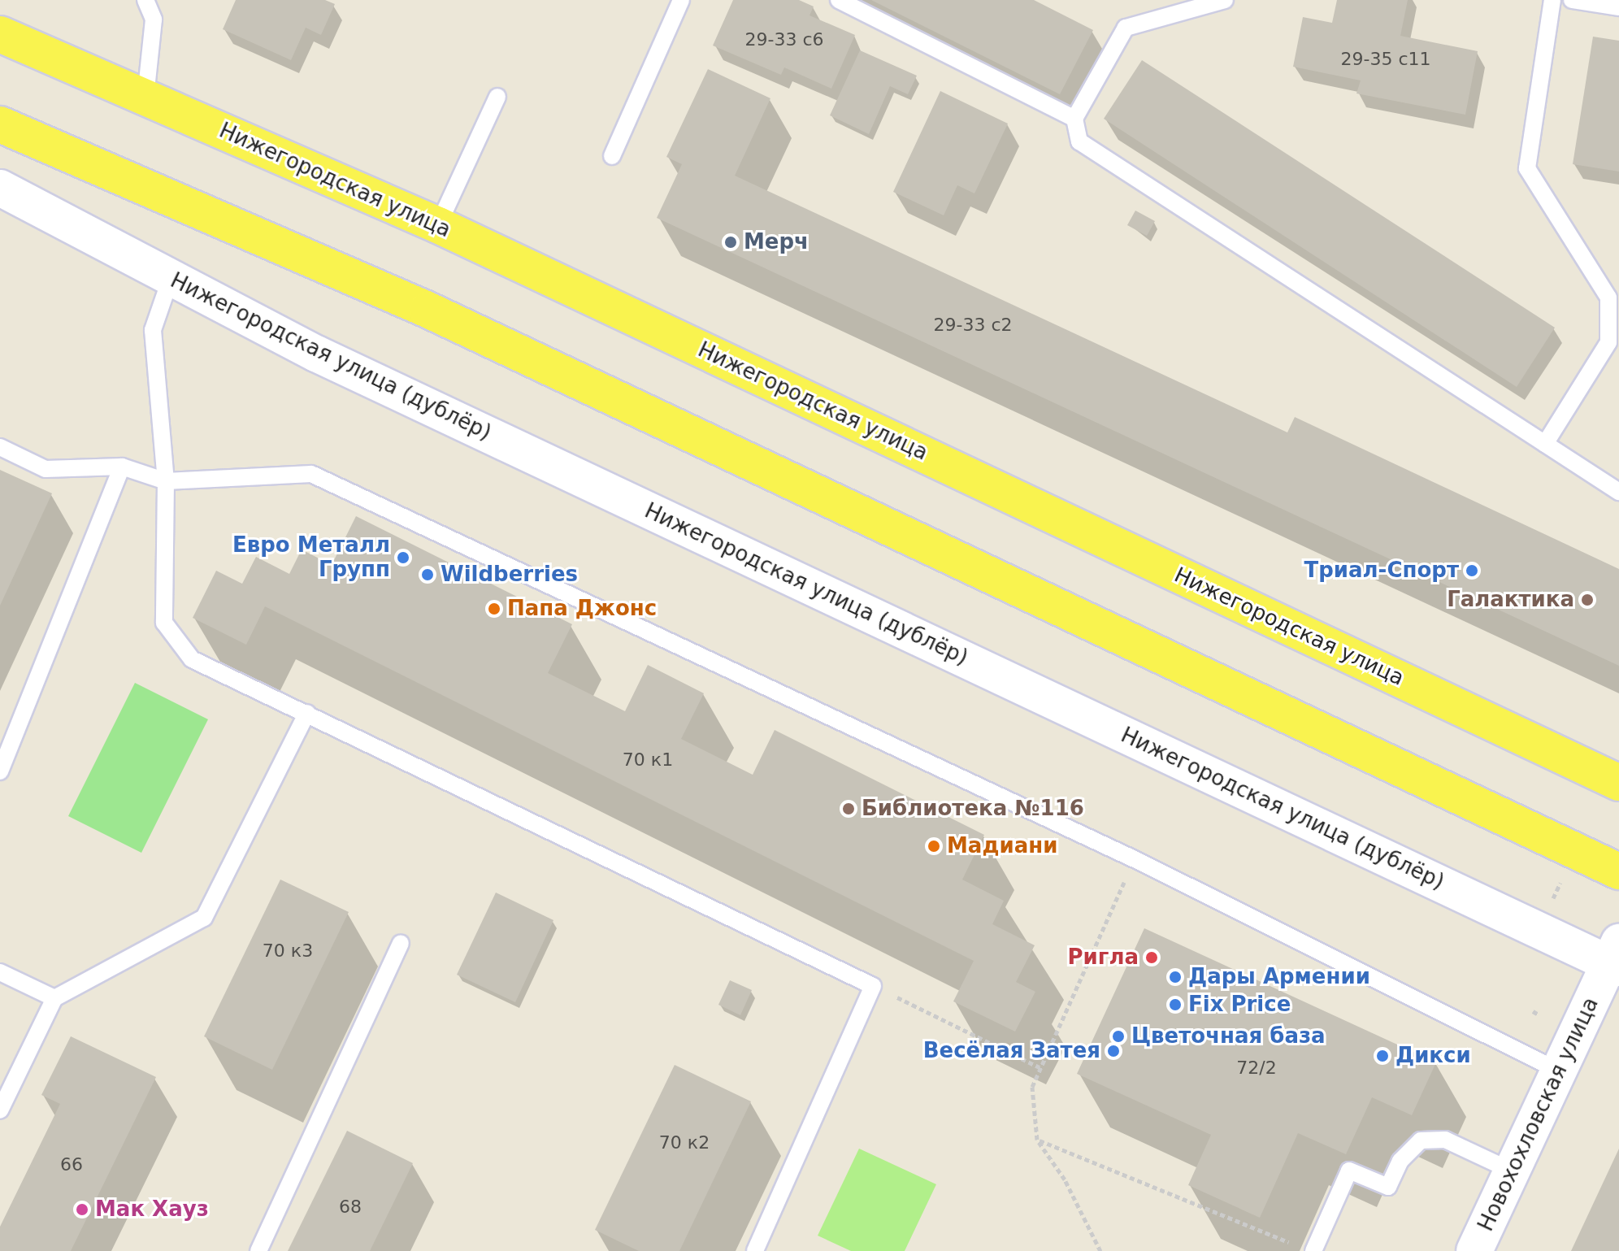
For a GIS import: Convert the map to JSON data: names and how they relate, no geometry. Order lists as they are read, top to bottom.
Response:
{
  "streets": {
    "main road": ["Нижегородская улица"],
    "street": ["Нижегородская улица (дублёр)", "Новохохловская улица"]
  },
  "crossings": [
    ["Нижегородская улица (дублёр)", "Новохохловская улица"]
  ],
  "places": [
    "Мерч",
    "Евро Металл Групп",
    "Триал-Спорт",
    "Wildberries",
    "Галактика",
    "Папа Джонс",
    "Библиотека №116",
    "Мадиани",
    "Ригла",
    "Дары Армении",
    "Fix Price",
    "Цветочная база",
    "Весёлая Затея",
    "Дикси",
    "Мак Хауз"
  ],
  "house_numbers": [
    "29-33 с6",
    "29-35 с11",
    "29-33 с2",
    "70 к1",
    "70 к3",
    "72/2",
    "70 к2",
    "66",
    "68"
  ]
}
